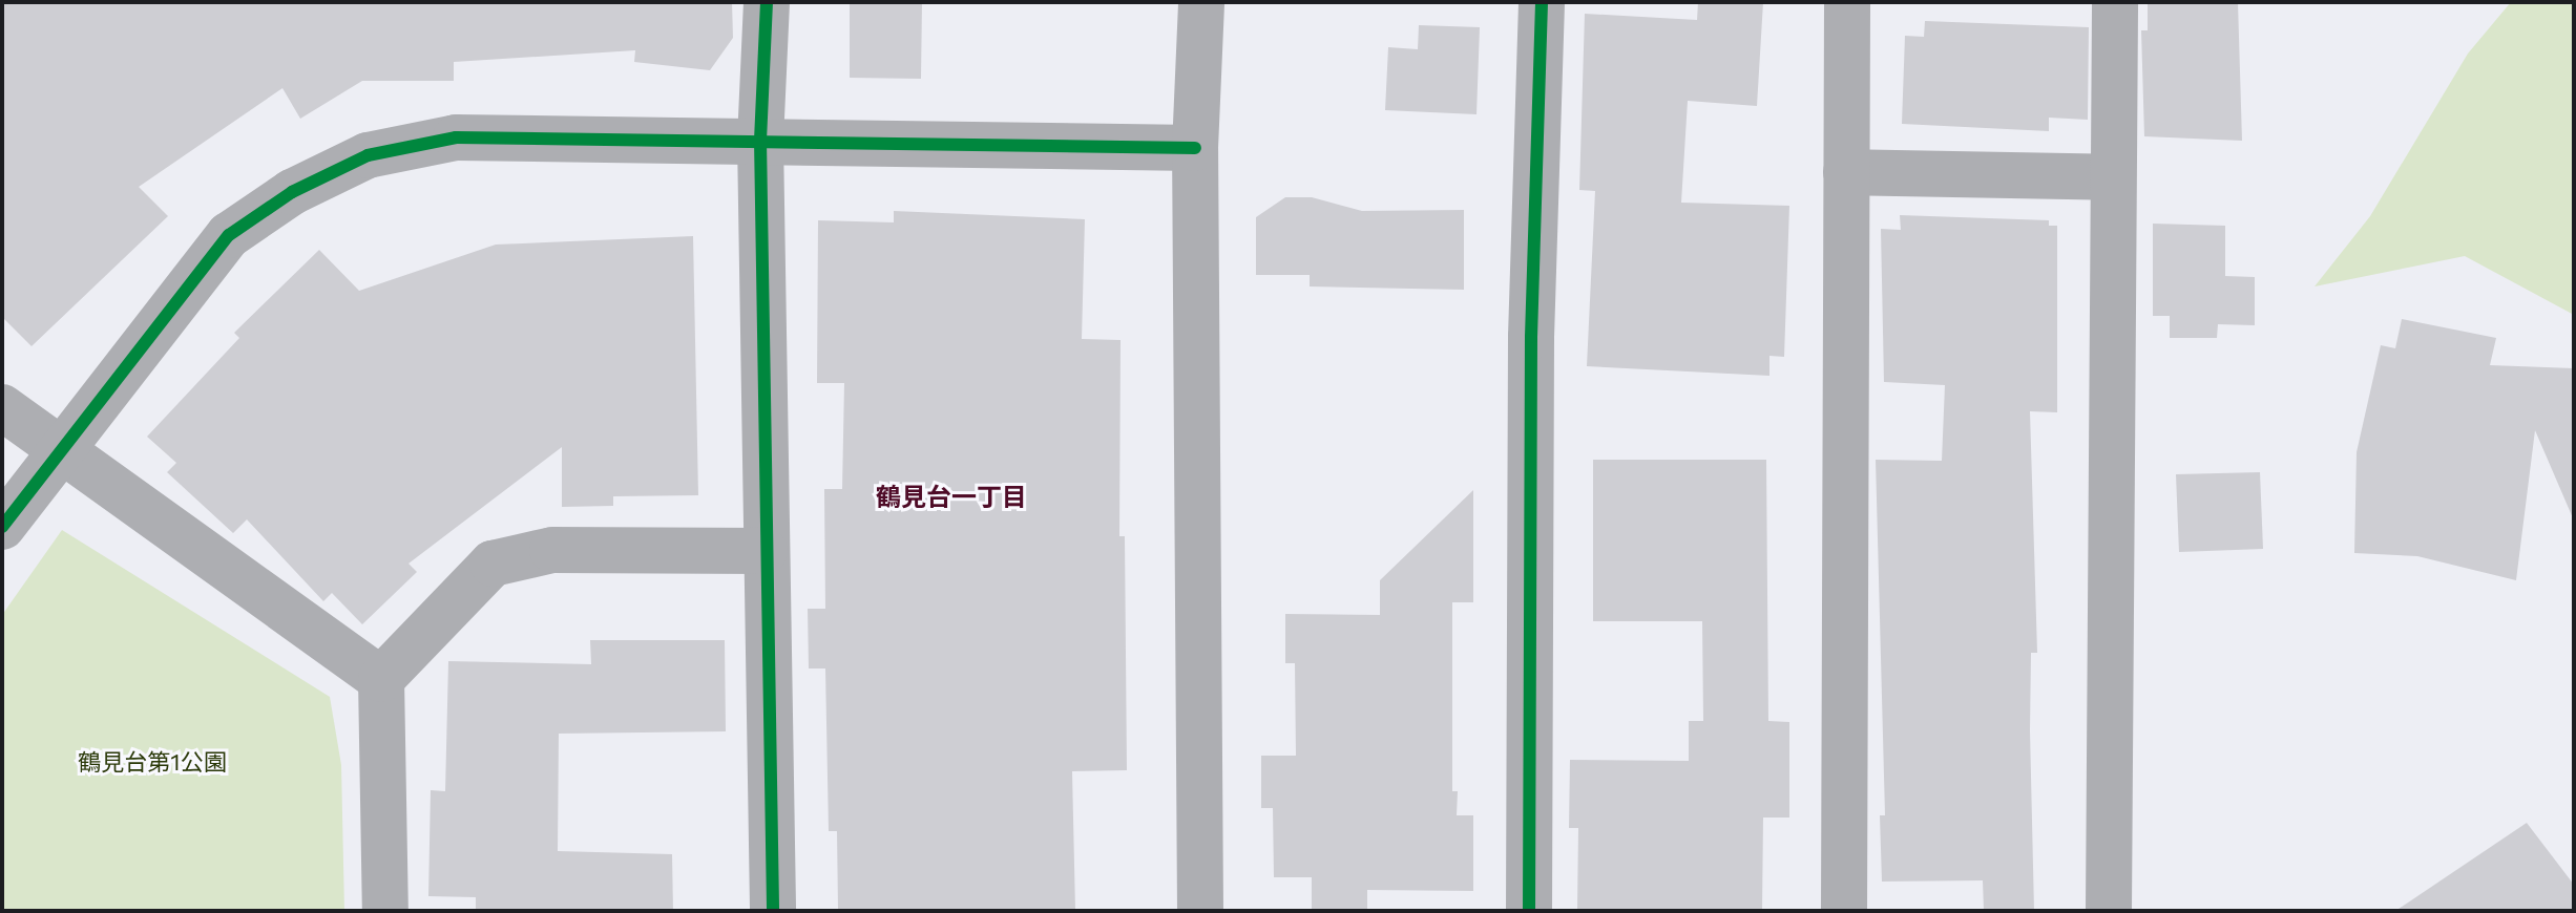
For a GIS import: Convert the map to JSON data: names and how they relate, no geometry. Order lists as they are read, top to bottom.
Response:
{
  "districts": ["鶴見台一丁目"],
  "parks": ["鶴見台第1公園"]
}
